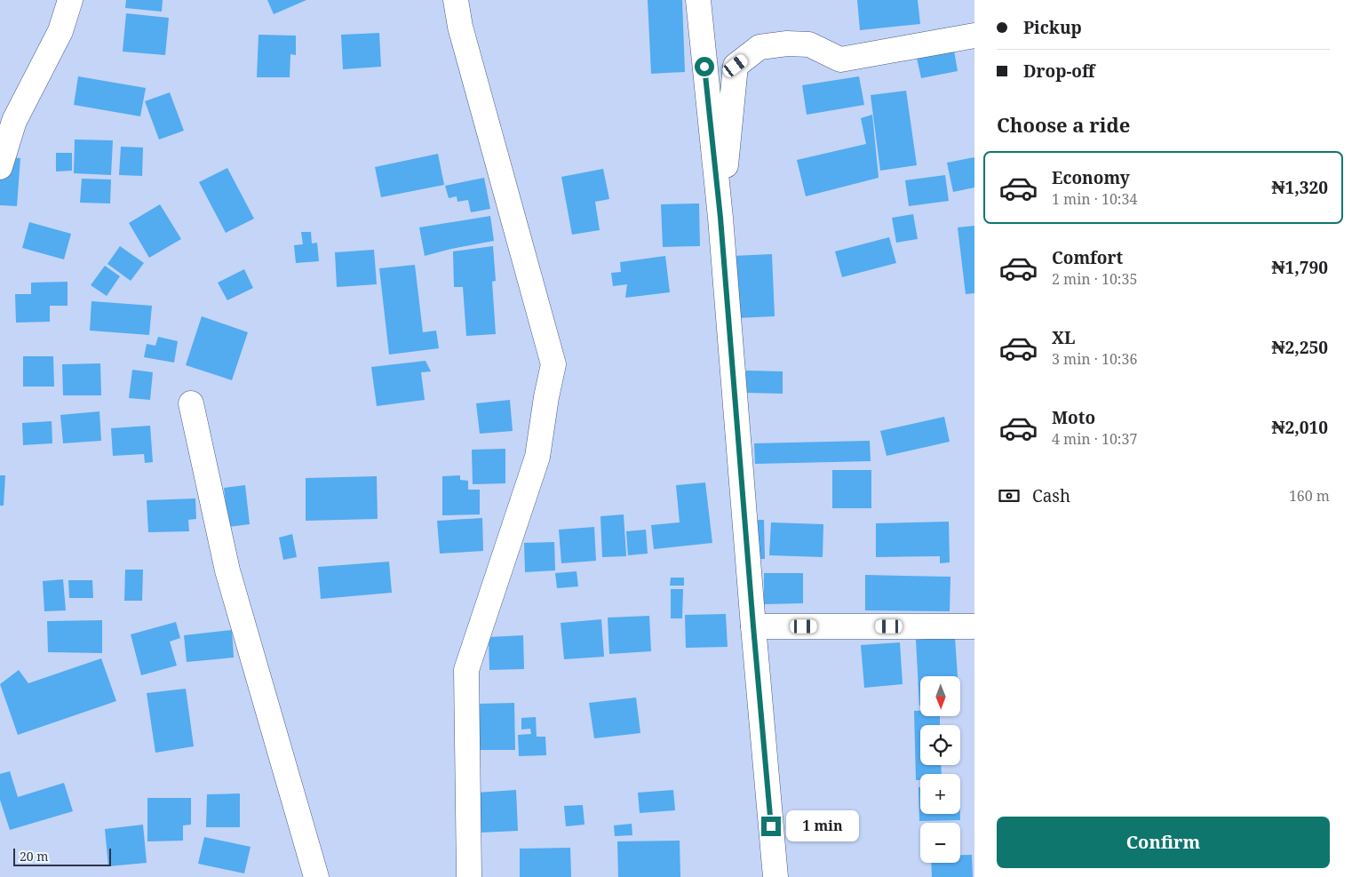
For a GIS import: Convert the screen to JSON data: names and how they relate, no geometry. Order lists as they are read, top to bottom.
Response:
{
  "scale_bar": "20 m",
  "north": "bottom",
  "page": {
    "banner": ["Pickup", "Drop-off"],
    "heading": "Choose a ride",
    "list": [
      {
        "name": "Economy",
        "note": "1 min · 10:34",
        "value": "₦1,320"
      },
      {
        "name": "Comfort",
        "note": "2 min · 10:35",
        "value": "₦1,790"
      },
      {
        "name": "XL",
        "note": "3 min · 10:36",
        "value": "₦2,250"
      },
      {
        "name": "Moto",
        "note": "4 min · 10:37",
        "value": "₦2,010"
      }
    ],
    "pay": ["Cash", "160 m"],
    "map_buttons": ["+", "−"],
    "buttons": "Confirm",
    "bubble": "1 min",
    "scale": "20 m"
  }
}
